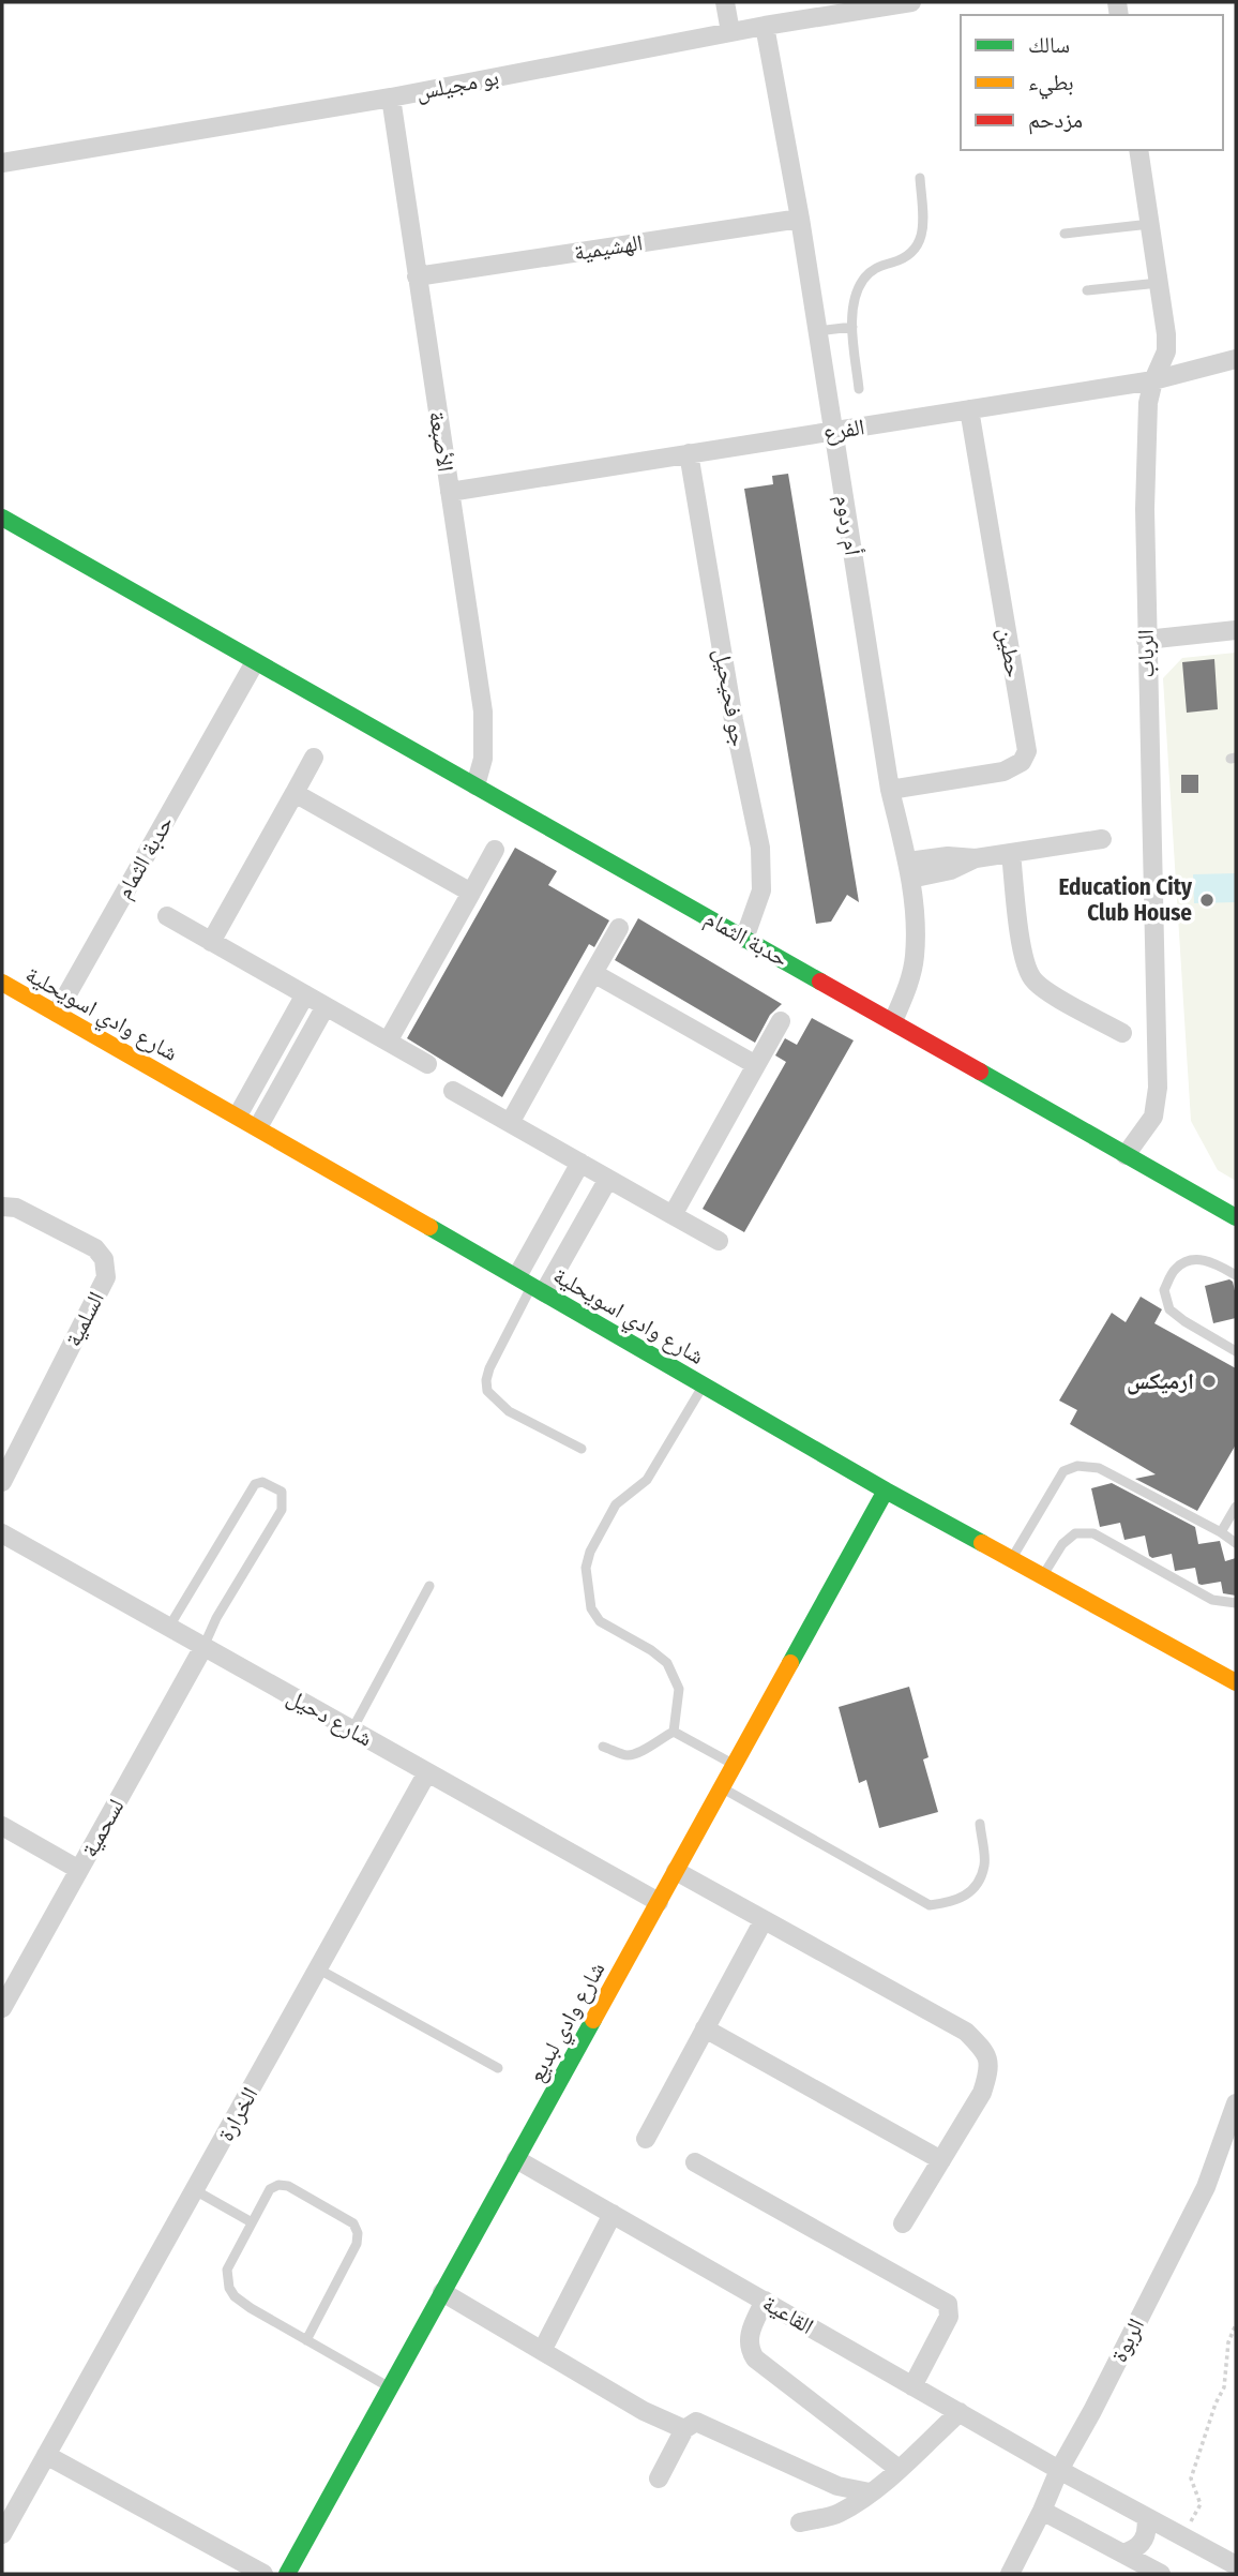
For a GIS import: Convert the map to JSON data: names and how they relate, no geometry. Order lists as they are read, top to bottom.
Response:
{
  "streets": {
    "street": [
      "بو مجيلس",
      "الهشيمية",
      "الفرع",
      "الأصبعة",
      "أم ردوم",
      "حطين",
      "الرباب",
      "جو فحيحيل",
      "حدبة الثمام",
      "شارع وادي اسويحلية",
      "السلمية",
      "شارع دحيل",
      "لسحمية",
      "شارع وادي لبديع",
      "الخرارة",
      "القاعية",
      "الربوة"
    ]
  },
  "crossings": [
    ["بو مجيلس", "الأصبعة"],
    ["بو مجيلس", "أم ردوم"],
    ["الهشيمية", "الأصبعة"],
    ["الهشيمية", "أم ردوم"],
    ["الفرع", "الأصبعة"],
    ["الفرع", "أم ردوم"],
    ["الفرع", "حطين"],
    ["الفرع", "الرباب"],
    ["الفرع", "جو فحيحيل"],
    ["الأصبعة", "حدبة الثمام"],
    ["أم ردوم", "حطين"],
    ["أم ردوم", "حدبة الثمام"],
    ["الرباب", "حدبة الثمام"],
    ["جو فحيحيل", "حدبة الثمام"],
    ["حدبة الثمام", "شارع وادي اسويحلية"],
    ["شارع وادي اسويحلية", "شارع وادي لبديع"],
    ["شارع دحيل", "لسحمية"],
    ["شارع دحيل", "شارع وادي لبديع"],
    ["شارع دحيل", "الخرارة"],
    ["شارع وادي لبديع", "القاعية"],
    ["القاعية", "الربوة"]
  ],
  "places": ["Education City Club House", "ارميكس"],
  "legend": ["سالك", "بطيء", "مزدحم"]
}
